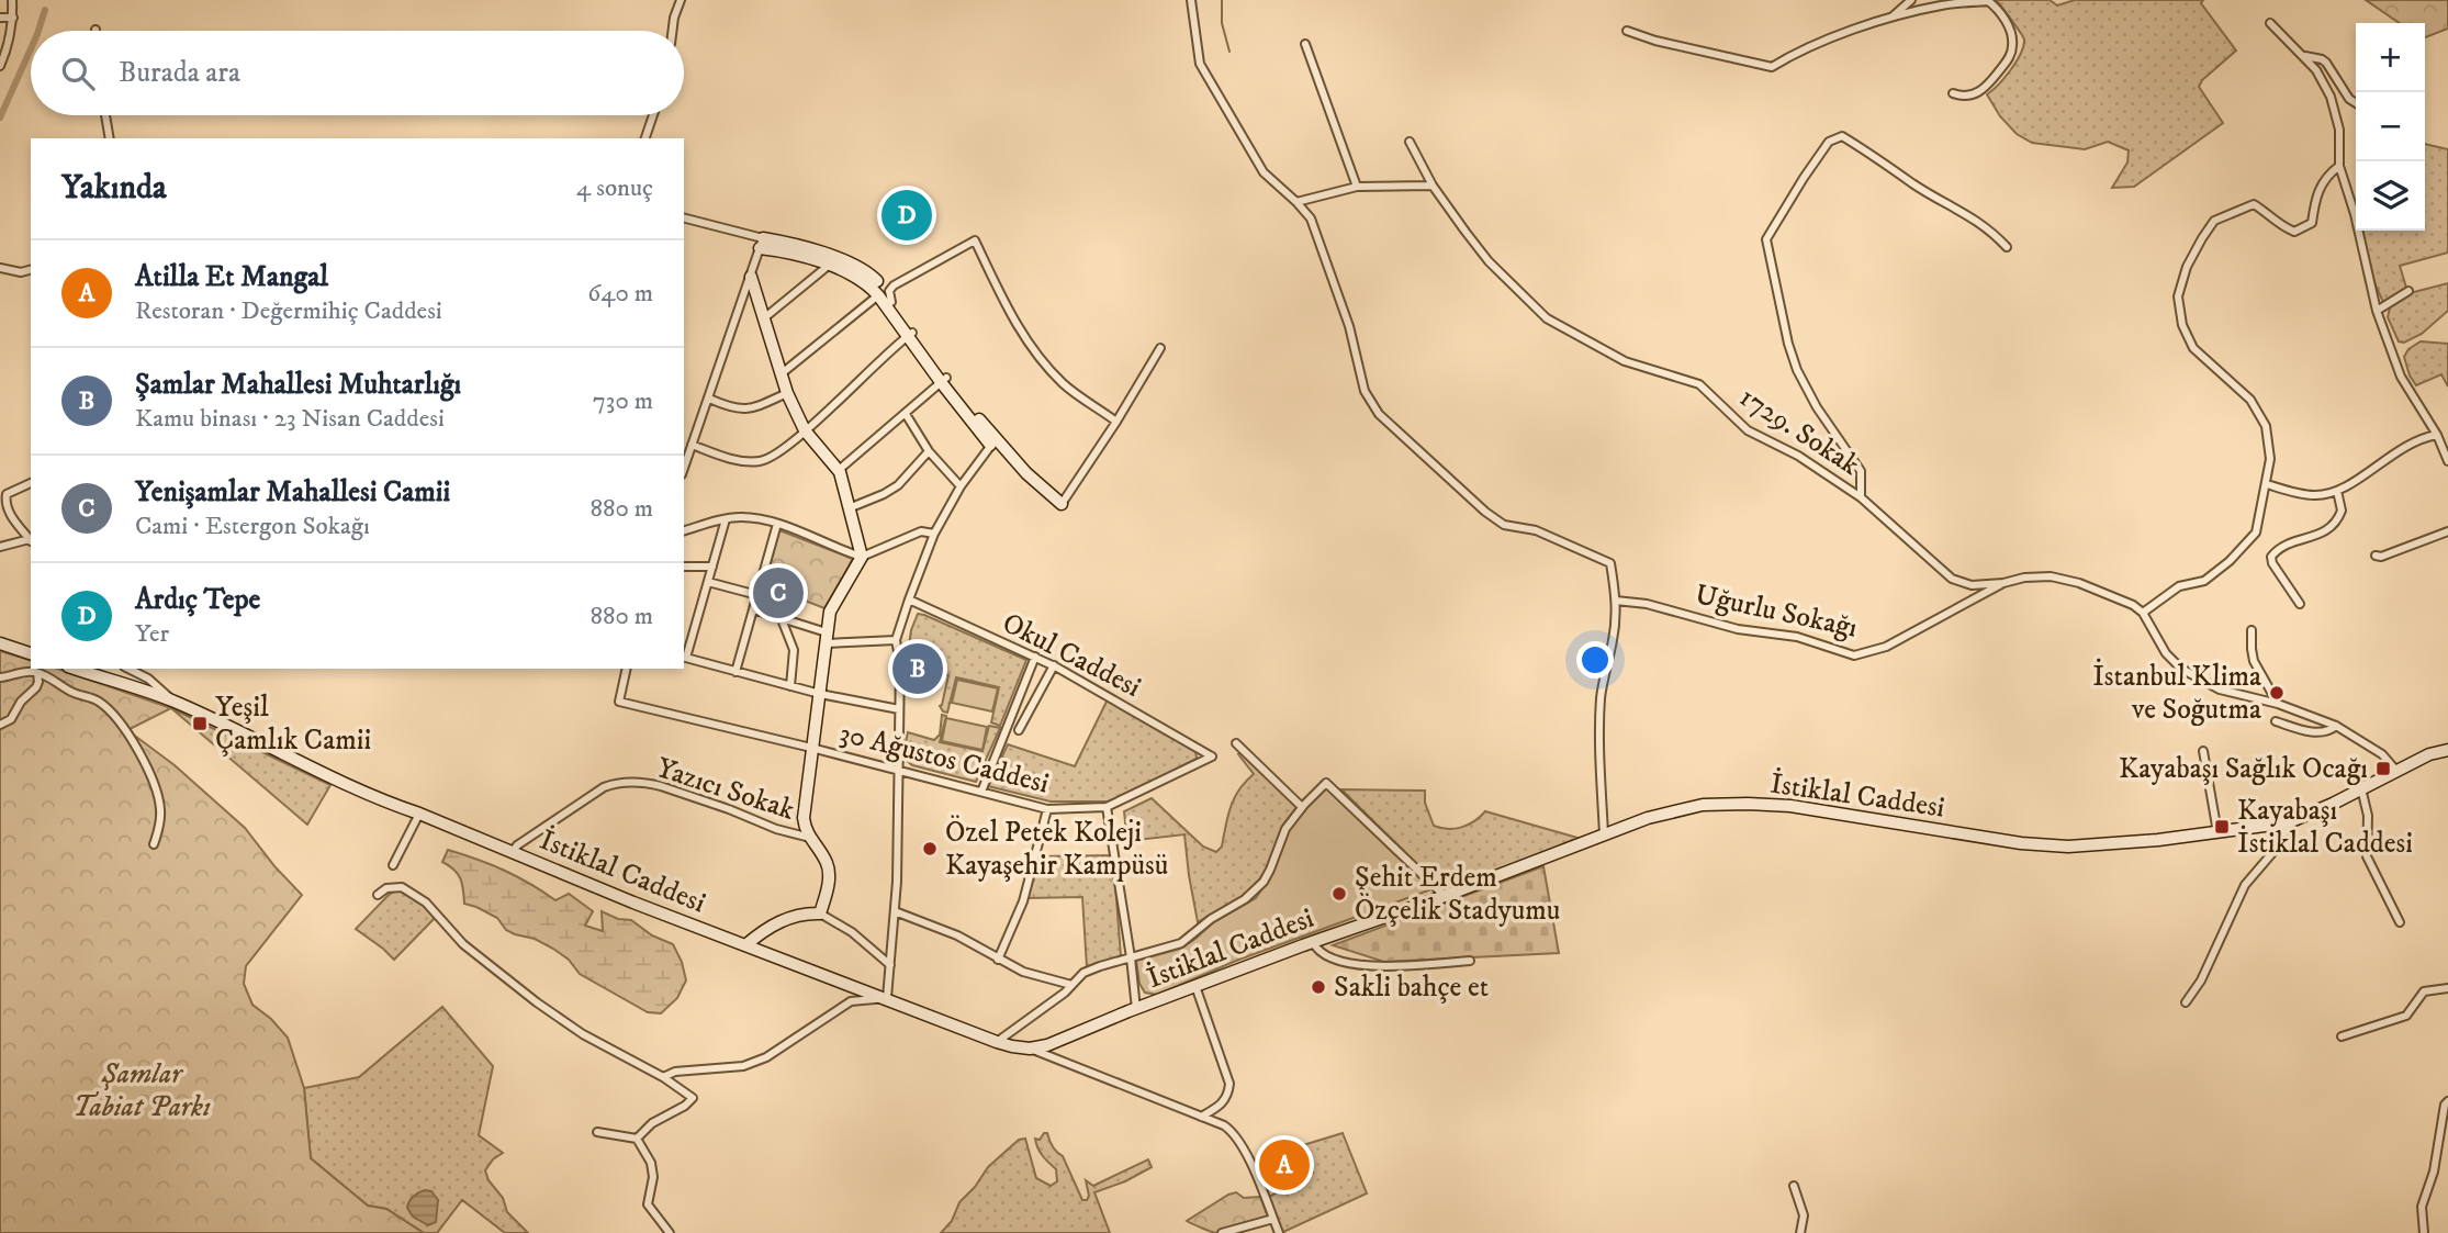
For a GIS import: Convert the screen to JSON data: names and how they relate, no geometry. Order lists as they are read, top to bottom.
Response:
{
  "streets": {
    "main road": ["İstiklal Caddesi"],
    "street": [
      "1729. Sokak",
      "Uğurlu Sokağı",
      "Okul Caddesi",
      "30 Ağustos Caddesi",
      "Yazıcı Sokak"
    ]
  },
  "crossings": [
    ["1729. Sokak", "Uğurlu Sokağı"],
    ["Okul Caddesi", "30 Ağustos Caddesi"],
    ["Yazıcı Sokak", "İstiklal Caddesi"]
  ],
  "parks": ["Şamlar Tabiat Parkı"],
  "places": {
    "other": [
      "İstanbul Klima ve Soğutma",
      "Özel Petek Koleji Kayaşehir Kampüsü",
      "Şehit Erdem Özçelik Stadyumu",
      "Sakli bahçe et"
    ],
    "transit": ["Yeşil Çamlık Camii", "Kayabaşı Sağlık Ocağı", "Kayabaşı İstiklal Caddesi"]
  },
  "page": {
    "map_buttons": ["+", "−"],
    "search": "Burada ara",
    "heading": ["Yakında", "4 sonuç"],
    "pins": [
      "D",
      "C",
      "B",
      "A"
    ],
    "list": [
      {
        "mark": "A",
        "name": "Atilla Et Mangal",
        "note": "Restoran · Değermihiç Caddesi",
        "value": "640 m"
      },
      {
        "mark": "B",
        "name": "Şamlar Mahallesi Muhtarlığı",
        "note": "Kamu binası · 23 Nisan Caddesi",
        "value": "730 m"
      },
      {
        "mark": "C",
        "name": "Yenişamlar Mahallesi Camii",
        "note": "Cami · Estergon Sokağı",
        "value": "880 m"
      },
      {
        "mark": "D",
        "name": "Ardıç Tepe",
        "note": "Yer",
        "value": "880 m"
      }
    ]
  }
}
